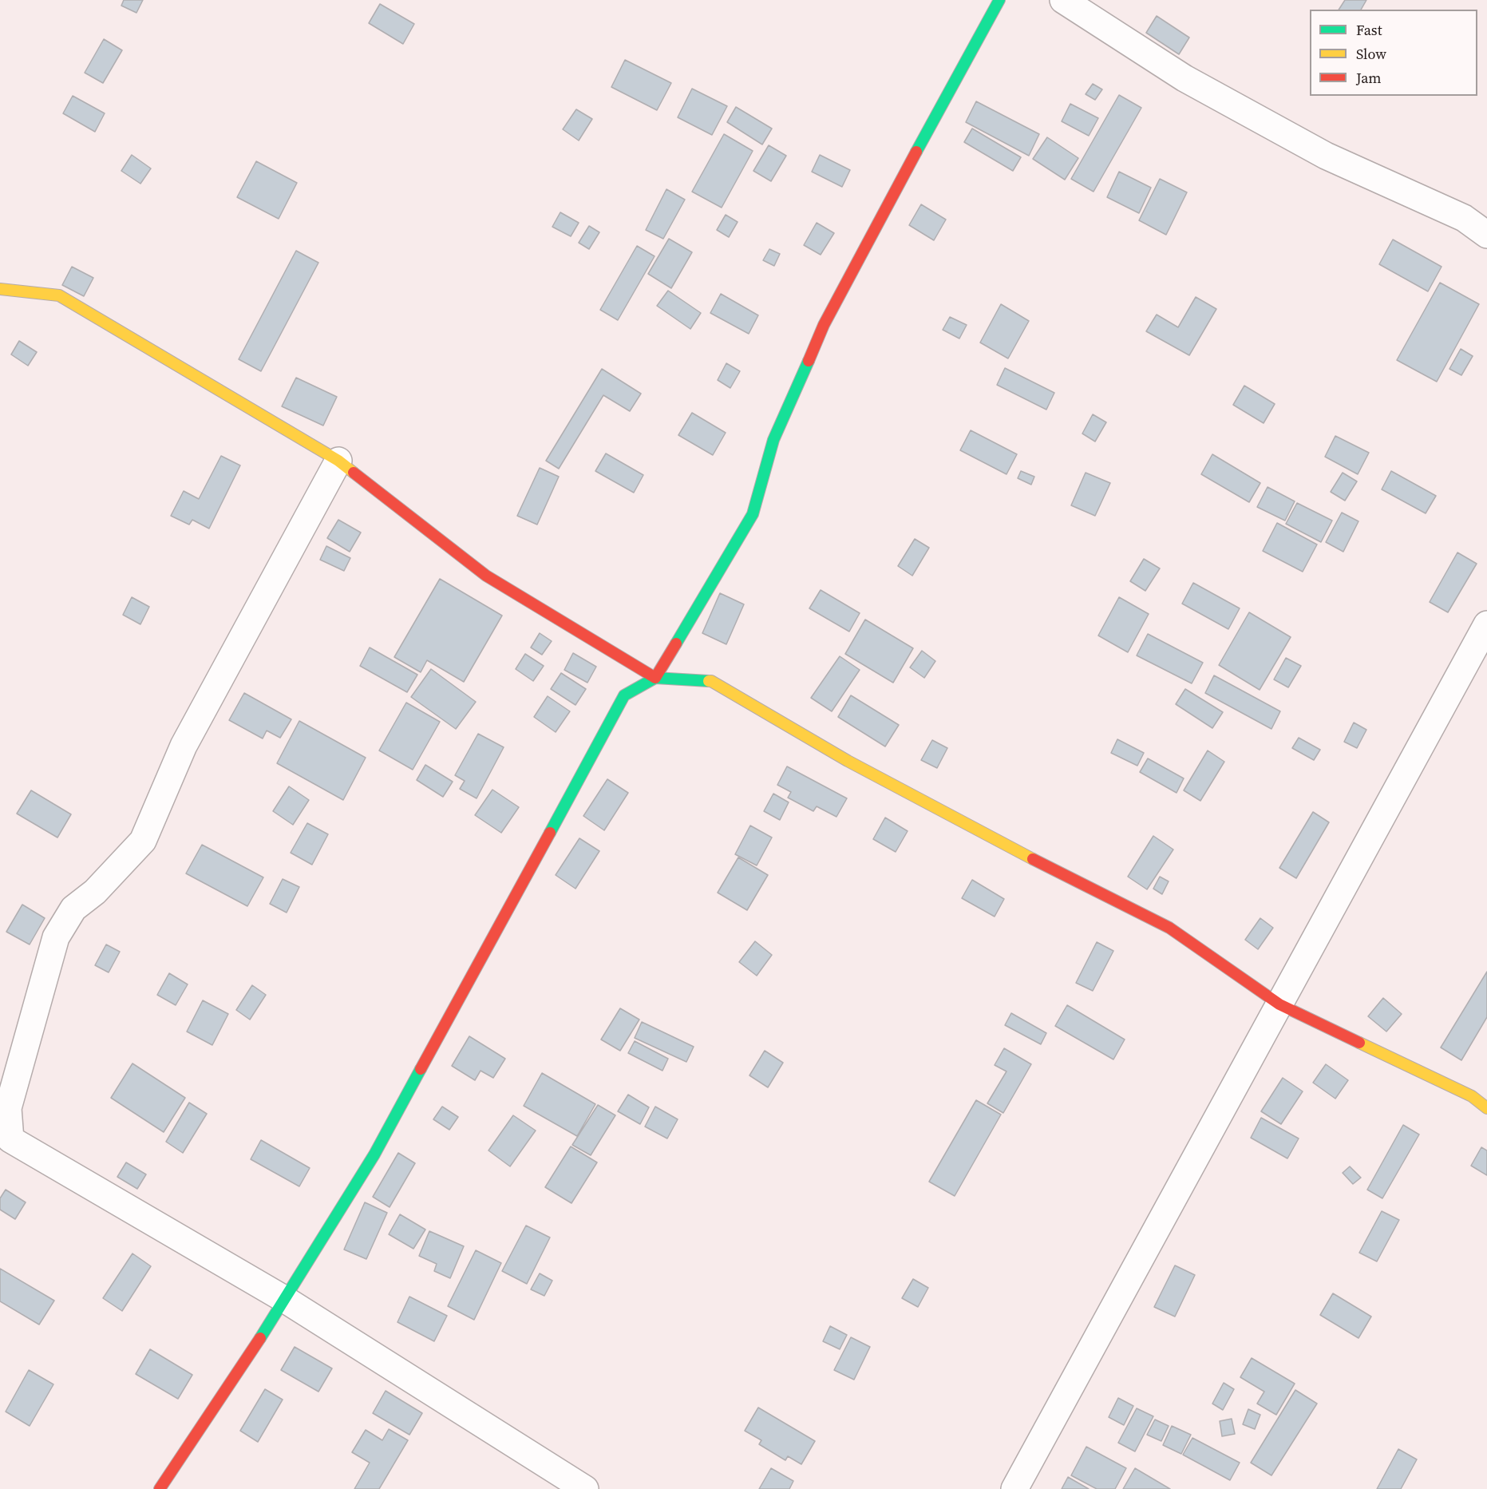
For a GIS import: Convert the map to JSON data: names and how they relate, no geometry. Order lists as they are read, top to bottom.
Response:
{
  "legend": ["Fast", "Slow", "Jam"]
}
